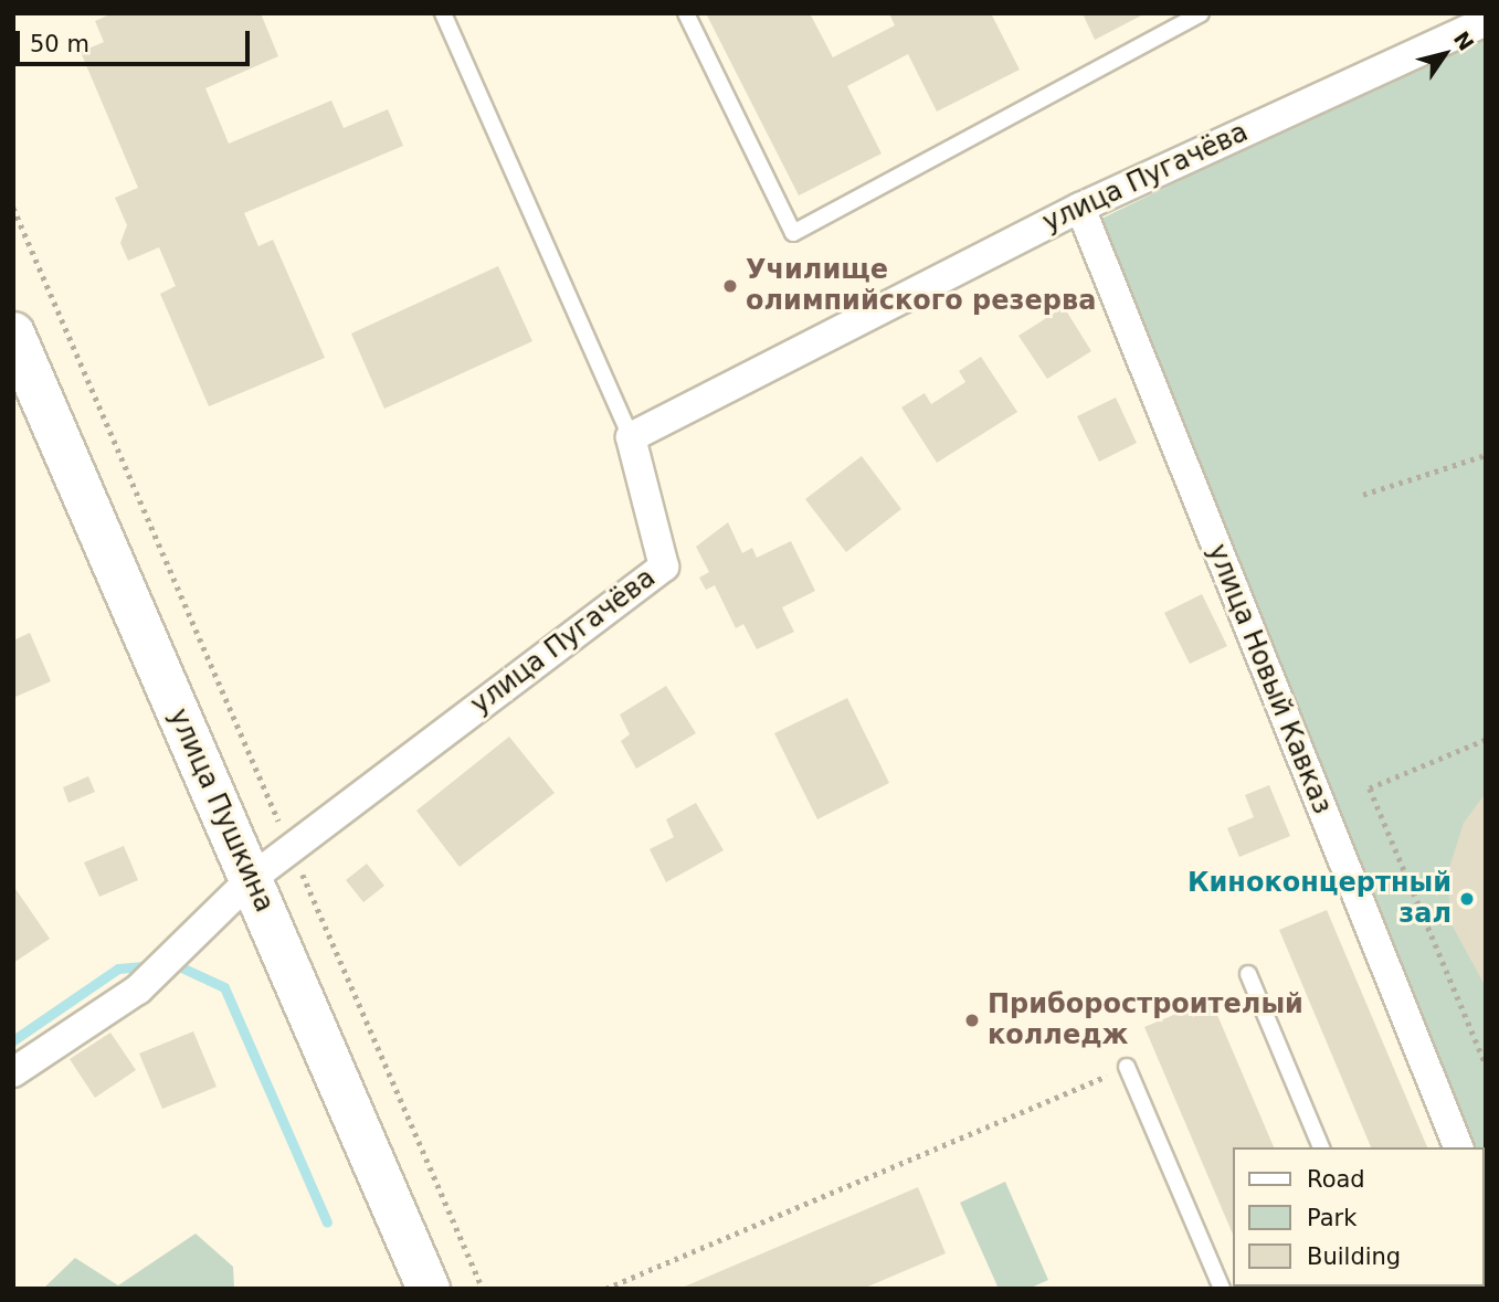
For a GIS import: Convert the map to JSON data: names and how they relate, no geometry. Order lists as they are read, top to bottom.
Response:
{
  "streets": {
    "main road": ["улица Пушкина"],
    "street": ["улица Пугачёва", "улица Новый Кавказ"]
  },
  "crossings": [
    ["улица Пугачёва", "улица Новый Кавказ"],
    ["улица Пугачёва", "улица Пушкина"]
  ],
  "places": ["Училище олимпийского резерва", "Киноконцертный зал", "Приборостроителый колледж"],
  "legend": ["Road", "Park", "Building"],
  "scale_bar": "50 m",
  "north": "top right"
}
